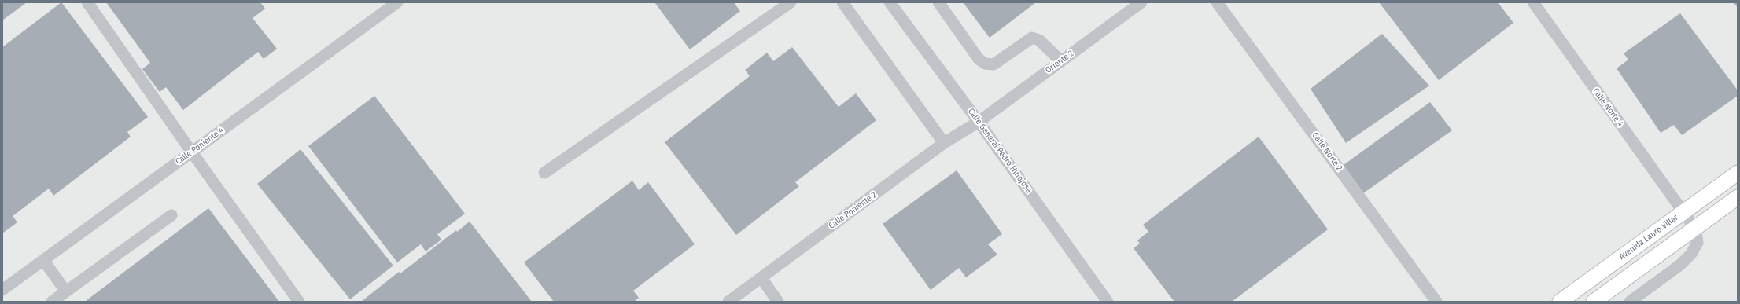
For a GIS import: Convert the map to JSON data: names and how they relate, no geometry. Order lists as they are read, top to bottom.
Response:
{
  "streets": {
    "main road": ["Avenida Lauro Villar"],
    "street": [
      "Oriente 2",
      "Calle Norte 4",
      "Calle Poniente 4",
      "Calle General Pedro Hinojosa",
      "Calle Norte 2",
      "Calle Poniente 2"
    ]
  },
  "crossings": [
    ["Oriente 2", "Calle General Pedro Hinojosa"],
    ["Oriente 2", "Calle Poniente 2"],
    ["Calle Norte 4", "Avenida Lauro Villar"],
    ["Calle General Pedro Hinojosa", "Calle Poniente 2"]
  ]
}
